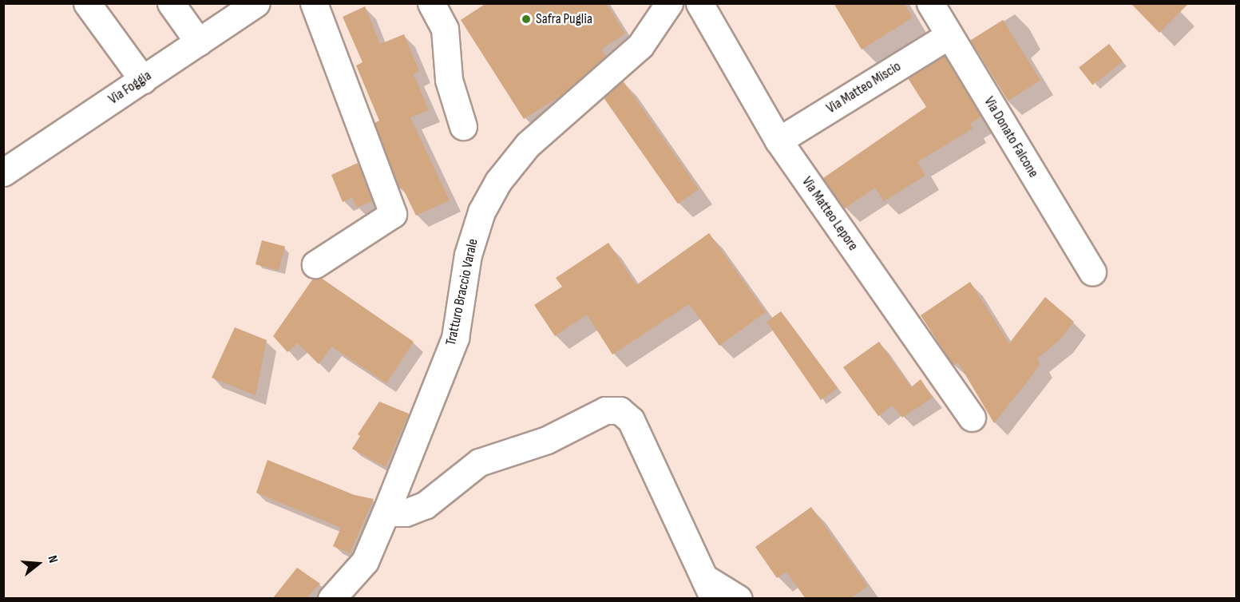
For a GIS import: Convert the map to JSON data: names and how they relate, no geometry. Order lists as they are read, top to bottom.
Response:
{
  "streets": {
    "street": [
      "Via Foggia",
      "Via Matteo Miscio",
      "Via Donato Falcone",
      "Via Matteo Lepore",
      "Tratturo Braccio Varale"
    ]
  },
  "crossings": [
    ["Via Matteo Miscio", "Via Donato Falcone"],
    ["Via Matteo Miscio", "Via Matteo Lepore"]
  ],
  "places": ["Safra Puglia"],
  "north": "right"
}
